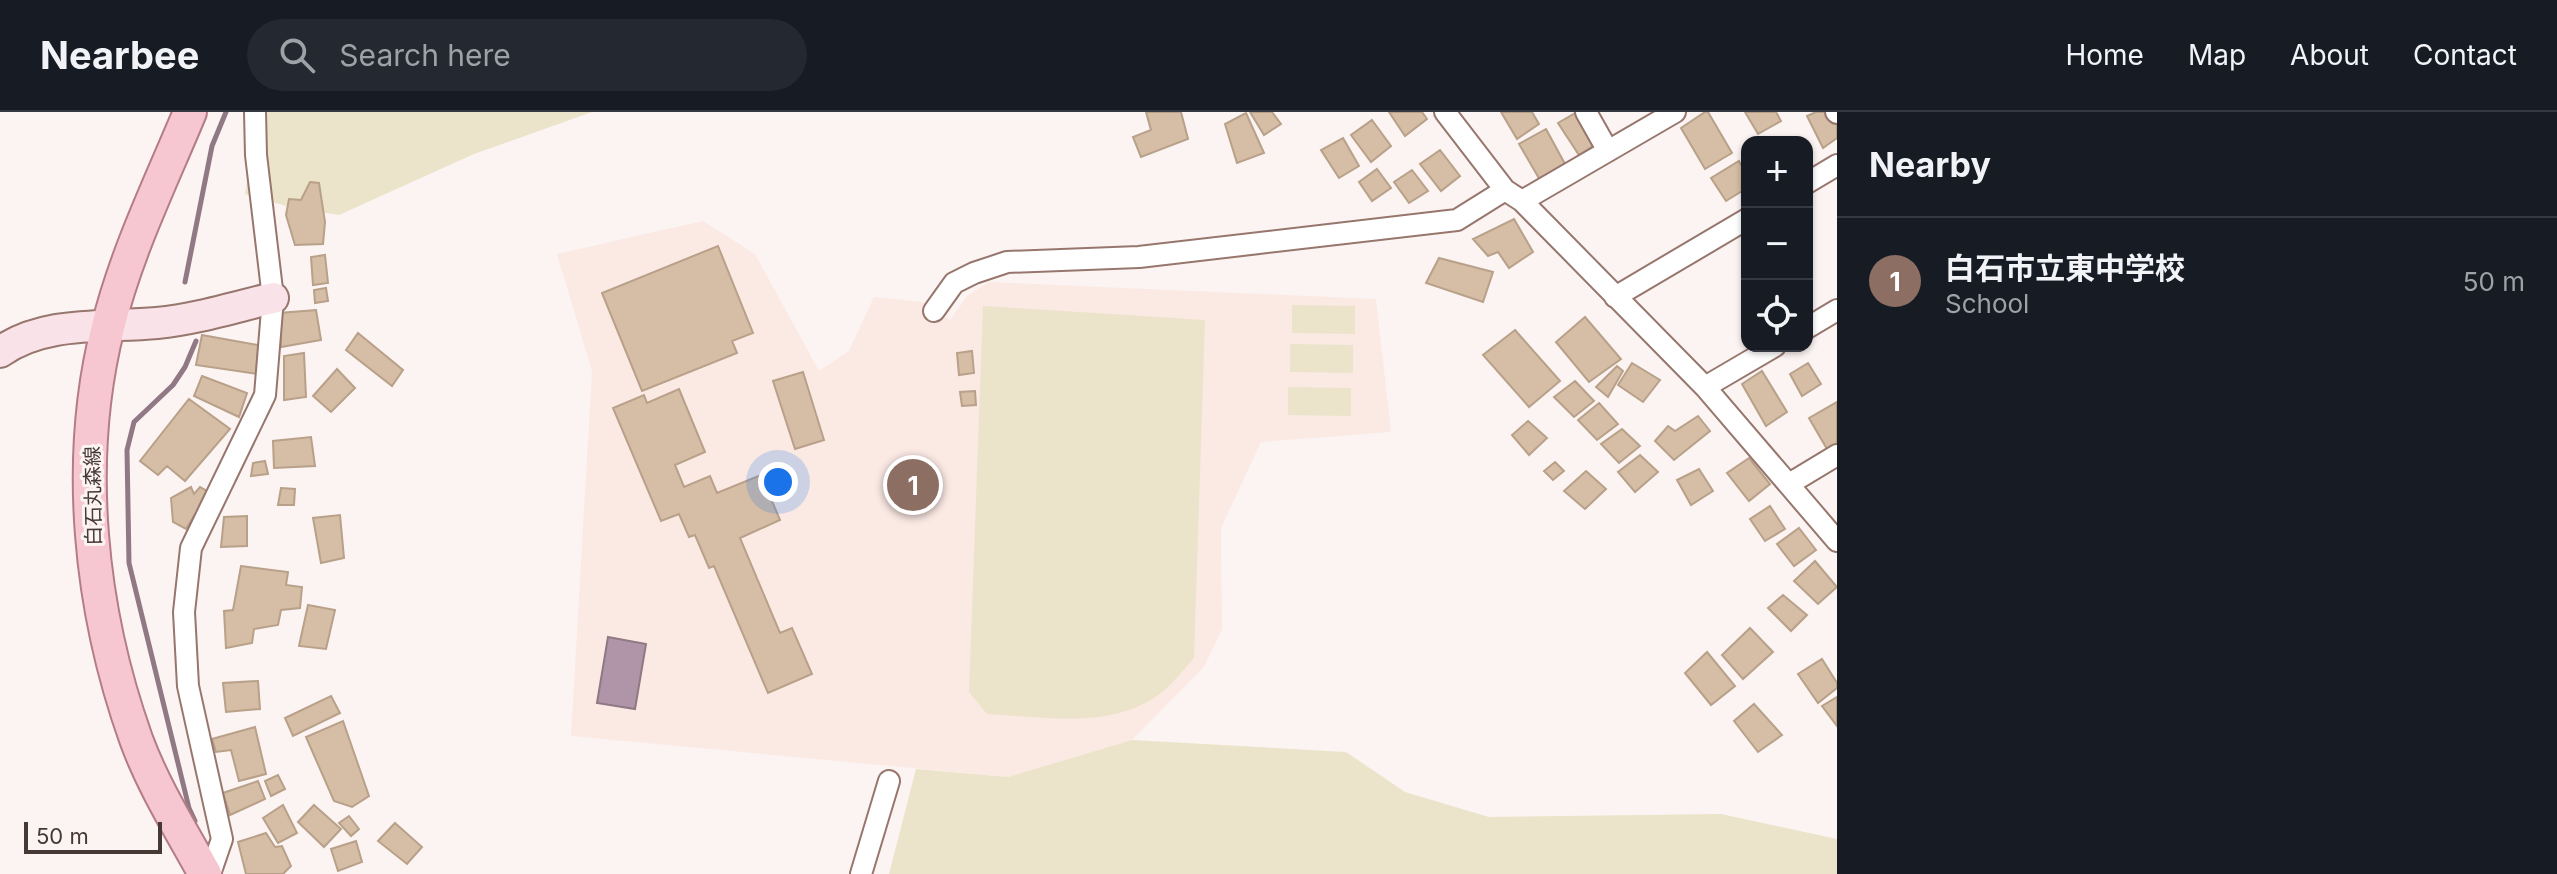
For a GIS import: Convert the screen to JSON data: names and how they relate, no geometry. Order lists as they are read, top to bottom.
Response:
{
  "streets": {
    "main road": ["白石丸森線"]
  },
  "scale_bar": "50 m",
  "page": {
    "header": "Nearbee",
    "search": "Search here",
    "nav": [
      "Home",
      "Map",
      "About",
      "Contact"
    ],
    "heading": "Nearby",
    "map_buttons": ["+", "−"],
    "list": [
      {
        "mark": "1",
        "name": "白石市立東中学校",
        "note": "School",
        "value": "50 m"
      }
    ],
    "pins": "1",
    "scale": "50 m"
  }
}
